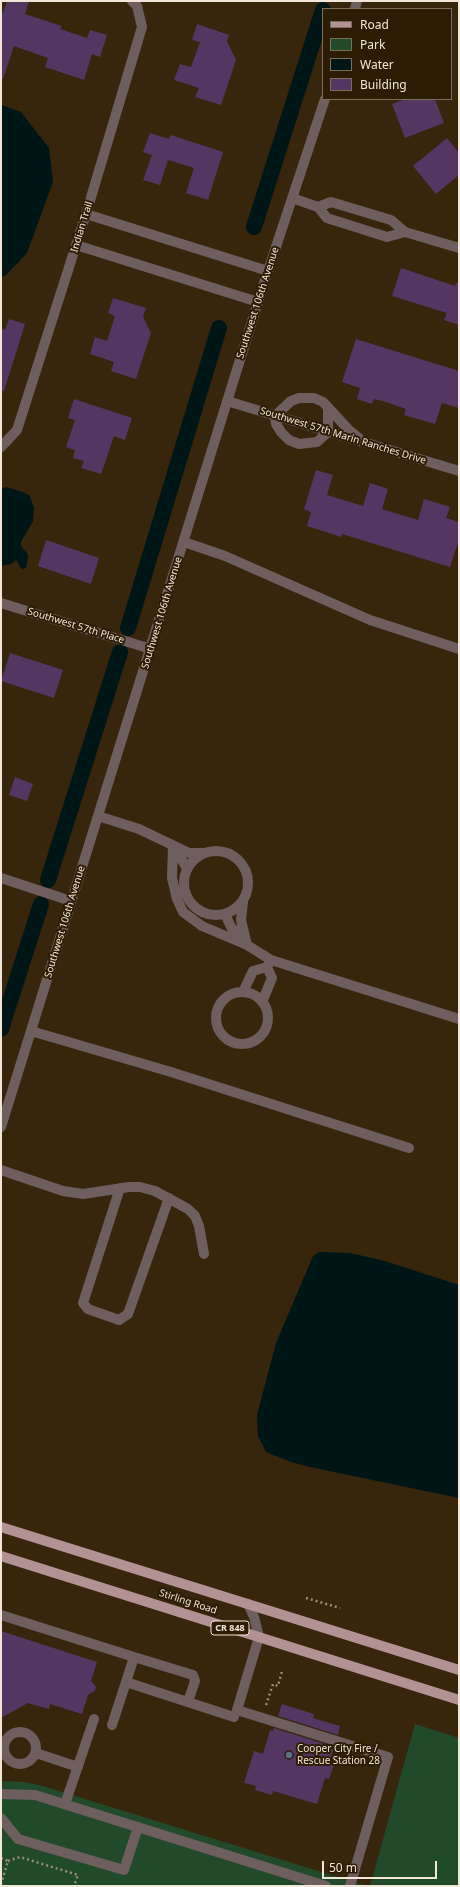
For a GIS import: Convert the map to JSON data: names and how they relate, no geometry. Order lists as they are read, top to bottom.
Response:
{
  "streets": {
    "main road": ["Stirling Road", "CR 848"],
    "street": [
      "Indian Trail",
      "Southwest 106th Avenue",
      "Southwest 57th Marin Ranches Drive",
      "Southwest 57th Place"
    ]
  },
  "crossings": [
    ["Southwest 106th Avenue", "Southwest 57th Marin Ranches Drive"],
    ["Southwest 106th Avenue", "Southwest 57th Place"]
  ],
  "places": ["Cooper City Fire / Rescue Station 28"],
  "legend": [
    "Road",
    "Park",
    "Water",
    "Building"
  ],
  "scale_bar": "50 m"
}
